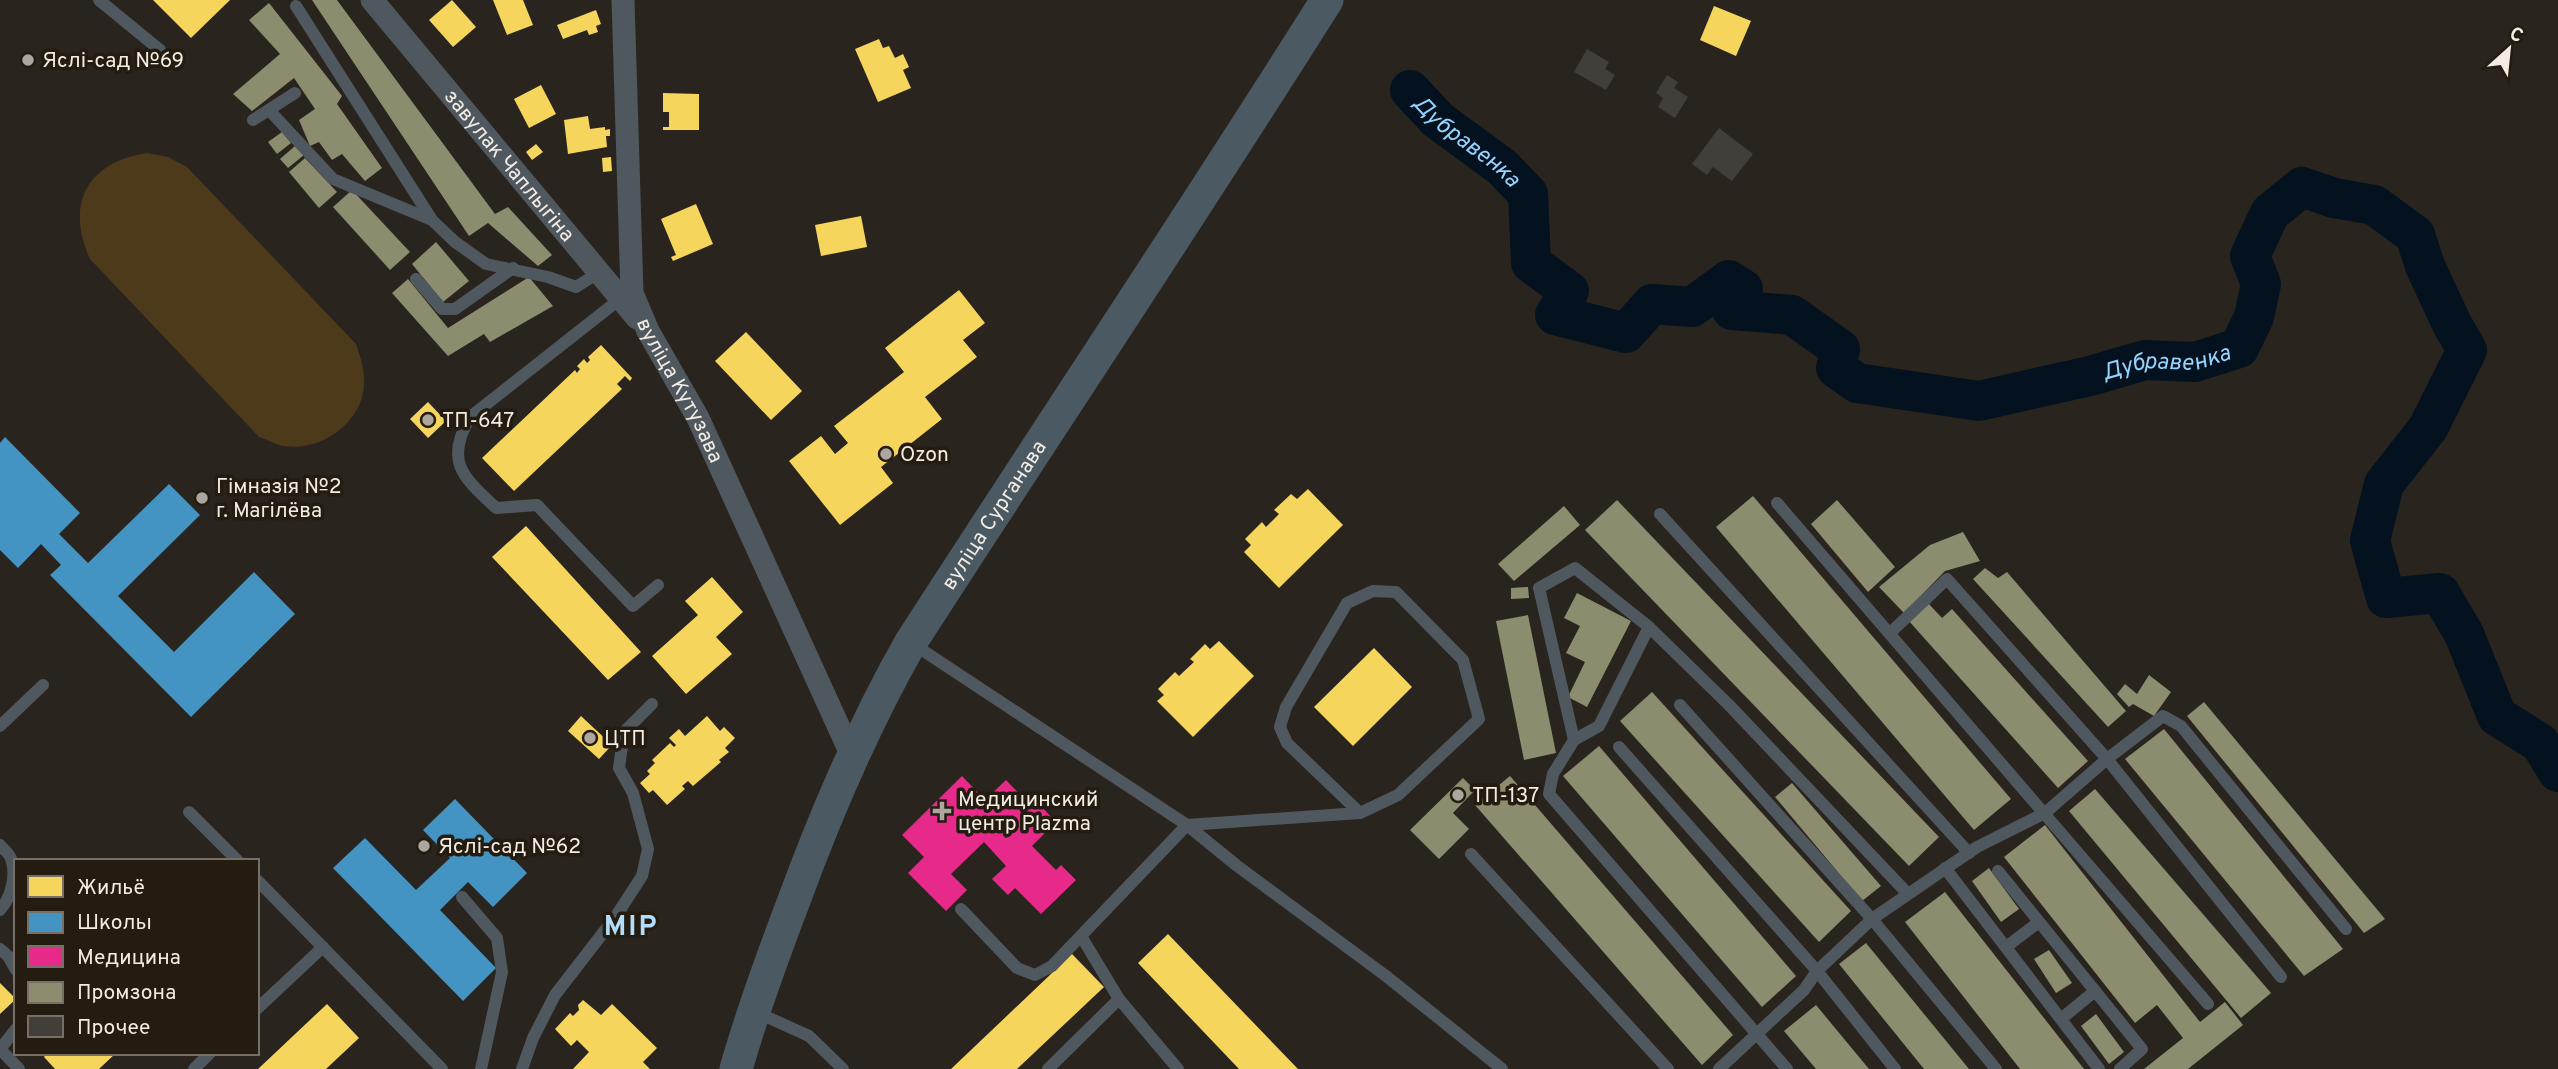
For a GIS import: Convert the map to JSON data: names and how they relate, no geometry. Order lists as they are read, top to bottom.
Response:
{
  "streets": {
    "main road": ["вуліца Сурганава"],
    "street": ["завулак Чаплыгіна", "вуліца Кутузава"]
  },
  "crossings": [
    ["завулак Чаплыгіна", "вуліца Кутузава"],
    ["вуліца Кутузава", "вуліца Сурганава"]
  ],
  "districts": ["МІР"],
  "water": ["Дубравенка"],
  "places": {
    "other": [
      "Яслі-сад №69",
      "ТП-647",
      "Ozon",
      "Гімназія №2 г. Магілёва",
      "ЦТП",
      "ТП-137",
      "Яслі-сад №62"
    ],
    "health": ["Медицинский центр Plazma"]
  },
  "legend": [
    "Жильё",
    "Школы",
    "Медицина",
    "Промзона",
    "Прочее"
  ],
  "north": "top right"
}
